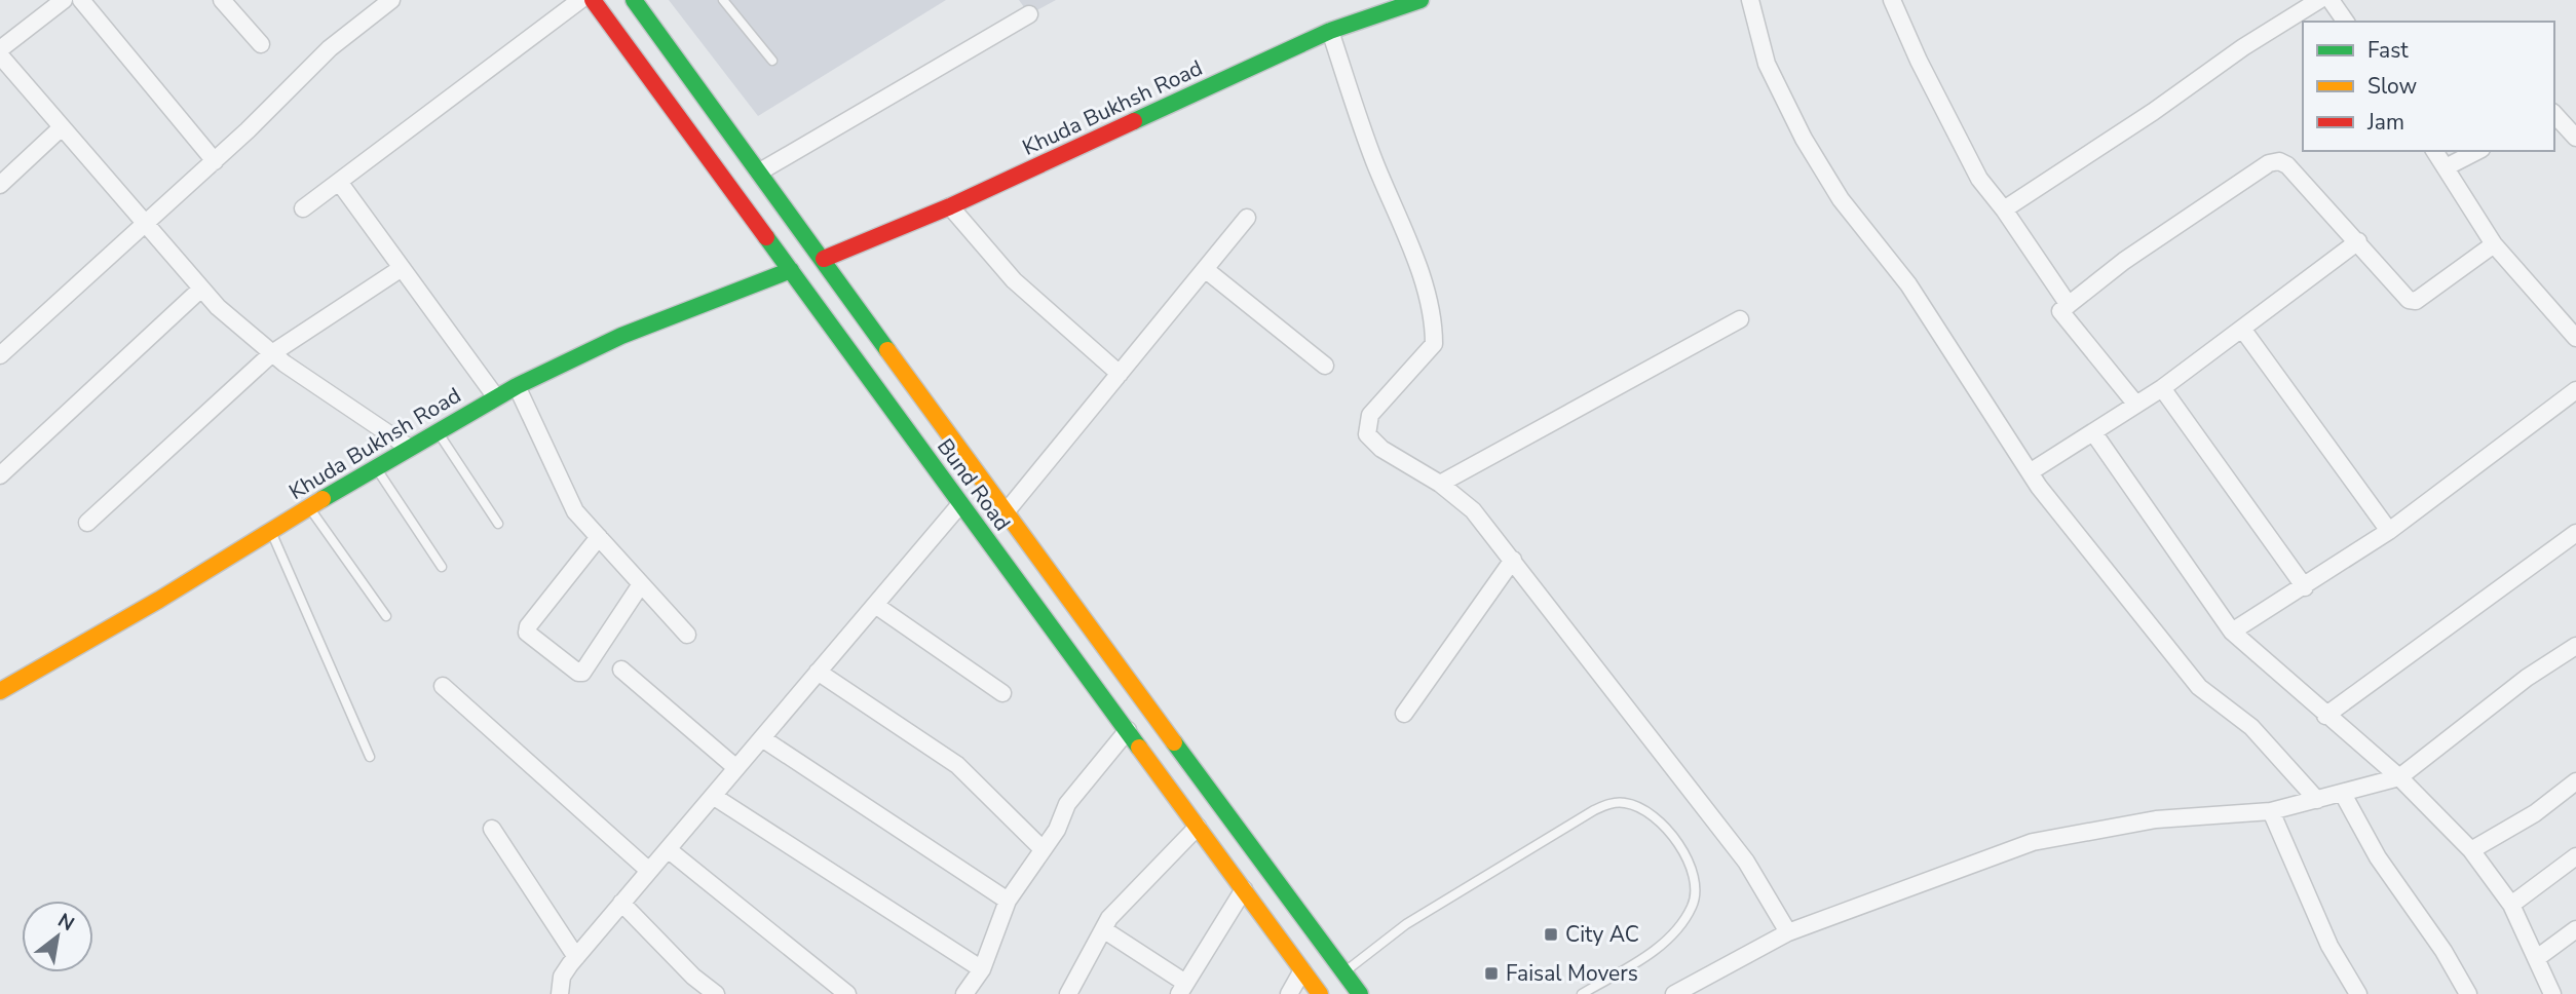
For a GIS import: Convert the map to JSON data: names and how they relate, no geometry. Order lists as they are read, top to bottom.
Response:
{
  "streets": {
    "main road": ["Khuda Bukhsh Road", "Bund Road"]
  },
  "crossings": [
    ["Khuda Bukhsh Road", "Bund Road"]
  ],
  "places": {
    "transit": ["City AC", "Faisal Movers"]
  },
  "legend": ["Fast", "Slow", "Jam"],
  "north": "top right"
}
